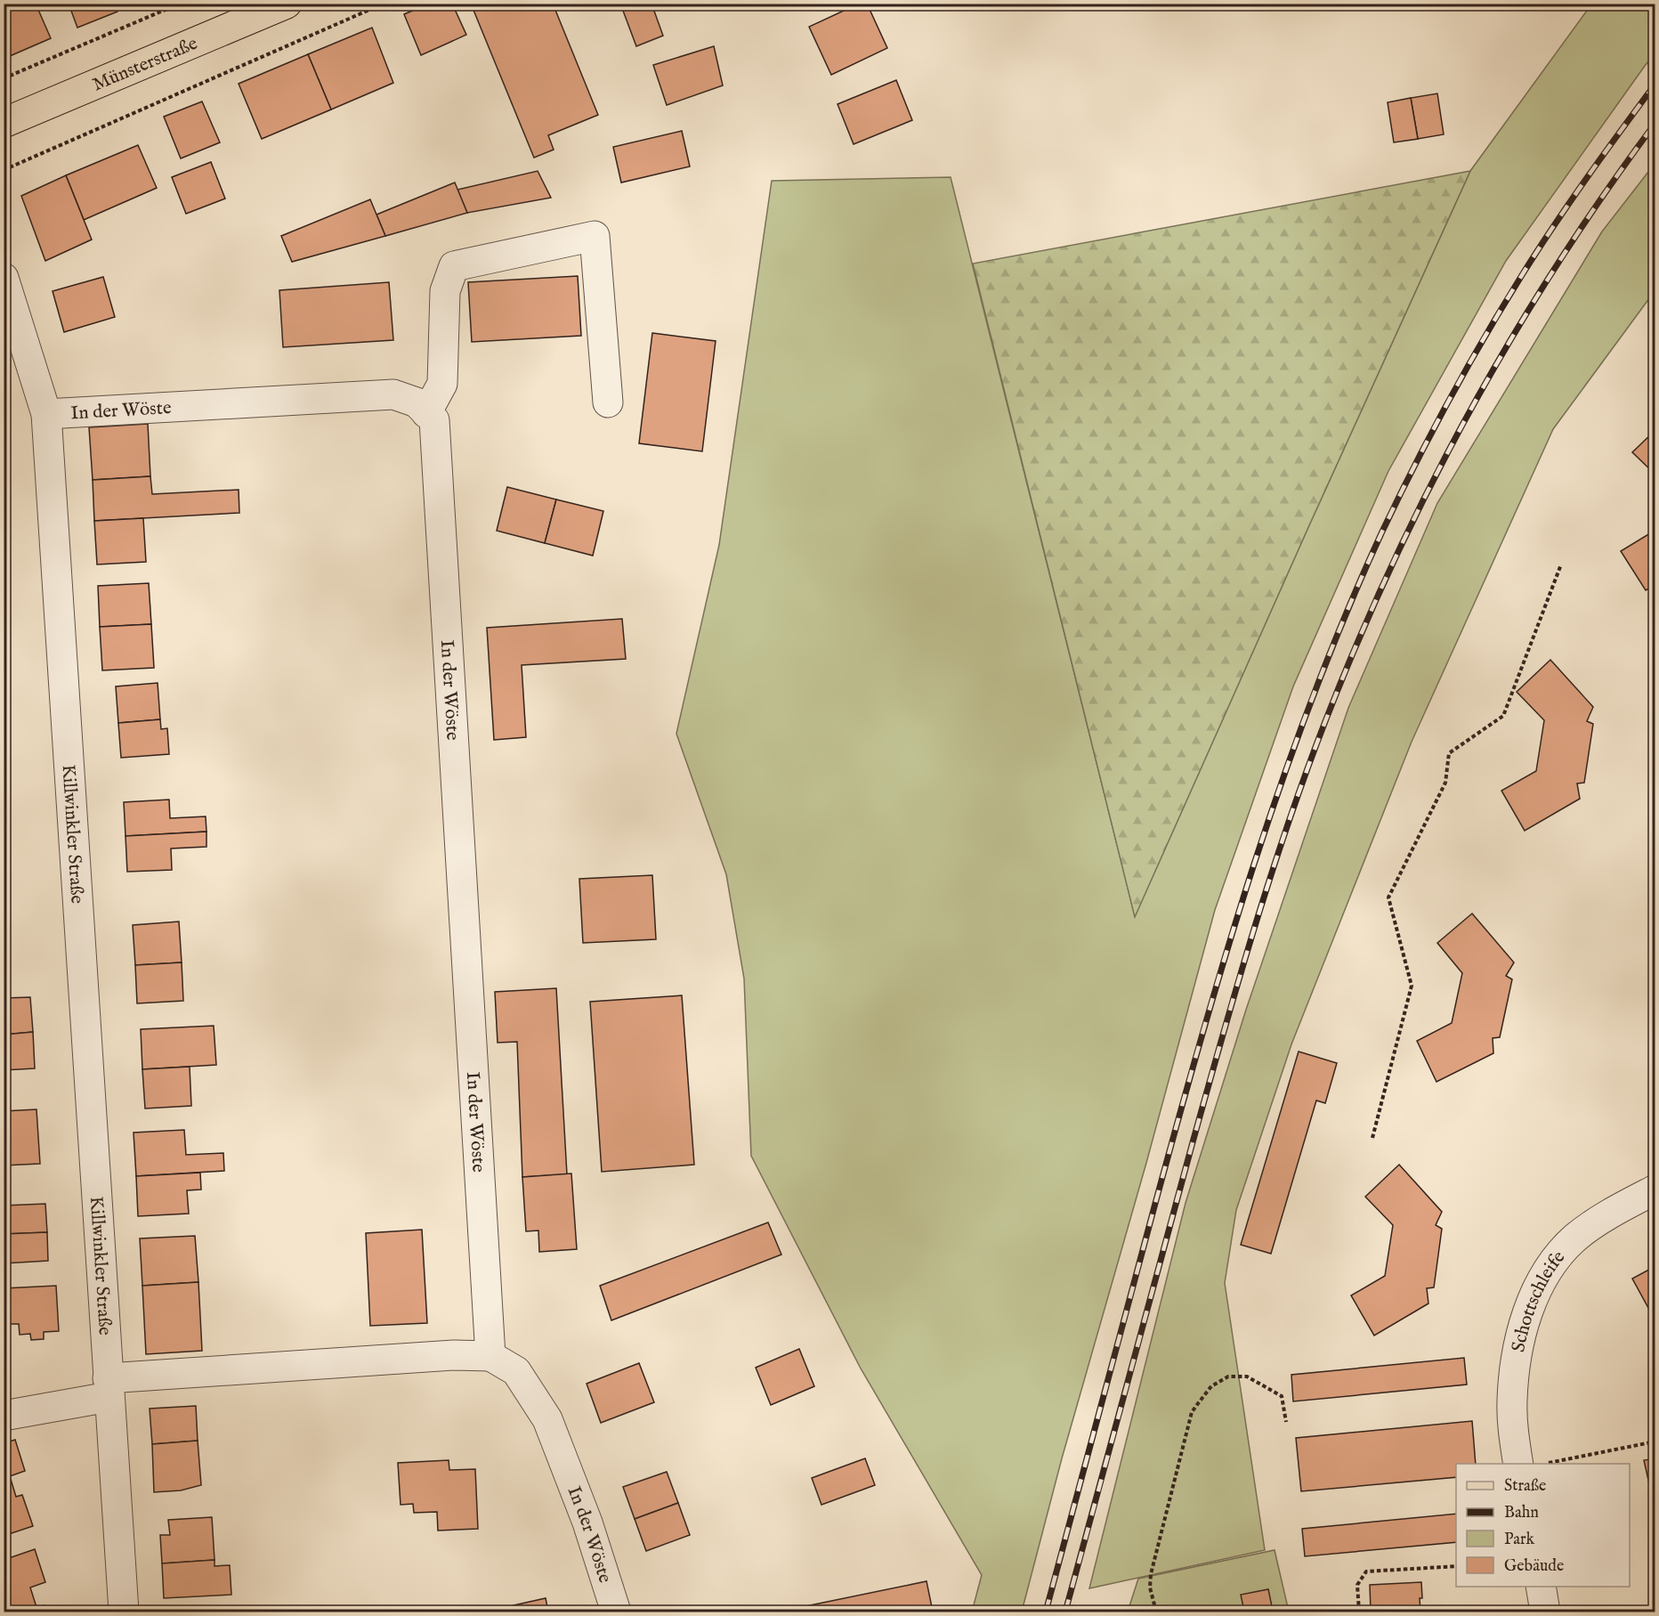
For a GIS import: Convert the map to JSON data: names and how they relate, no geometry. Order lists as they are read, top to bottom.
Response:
{
  "streets": {
    "main road": ["Münsterstraße"],
    "street": ["In der Wöste", "Killwinkler Straße", "Schottschleife"]
  },
  "crossings": [
    ["In der Wöste", "Killwinkler Straße"]
  ],
  "legend": [
    "Straße",
    "Bahn",
    "Park",
    "Gebäude"
  ]
}
